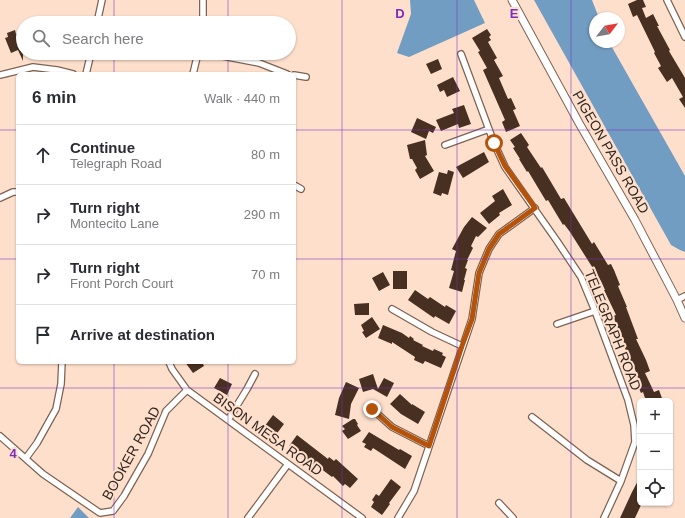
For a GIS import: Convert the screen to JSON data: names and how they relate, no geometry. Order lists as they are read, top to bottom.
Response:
{
  "streets": {
    "street": [
      "PIGEON PASS ROAD",
      "TELEGRAPH ROAD",
      "BISON MESA ROAD",
      "BOOKER ROAD"
    ]
  },
  "crossings": [
    ["BISON MESA ROAD", "BOOKER ROAD"]
  ],
  "north": "top right",
  "page": {
    "search": "Search here",
    "heading": ["6 min", "Walk · 440 m"],
    "list": [
      ["Continue", "Telegraph Road", "80 m"],
      ["Turn right", "Montecito Lane", "290 m"],
      ["Turn right", "Front Porch Court", "70 m"],
      "Arrive at destination"
    ],
    "map_buttons": ["+", "−"]
  },
  "grid": {
    "columns": ["D", "E"],
    "rows": ["4"]
  }
}
